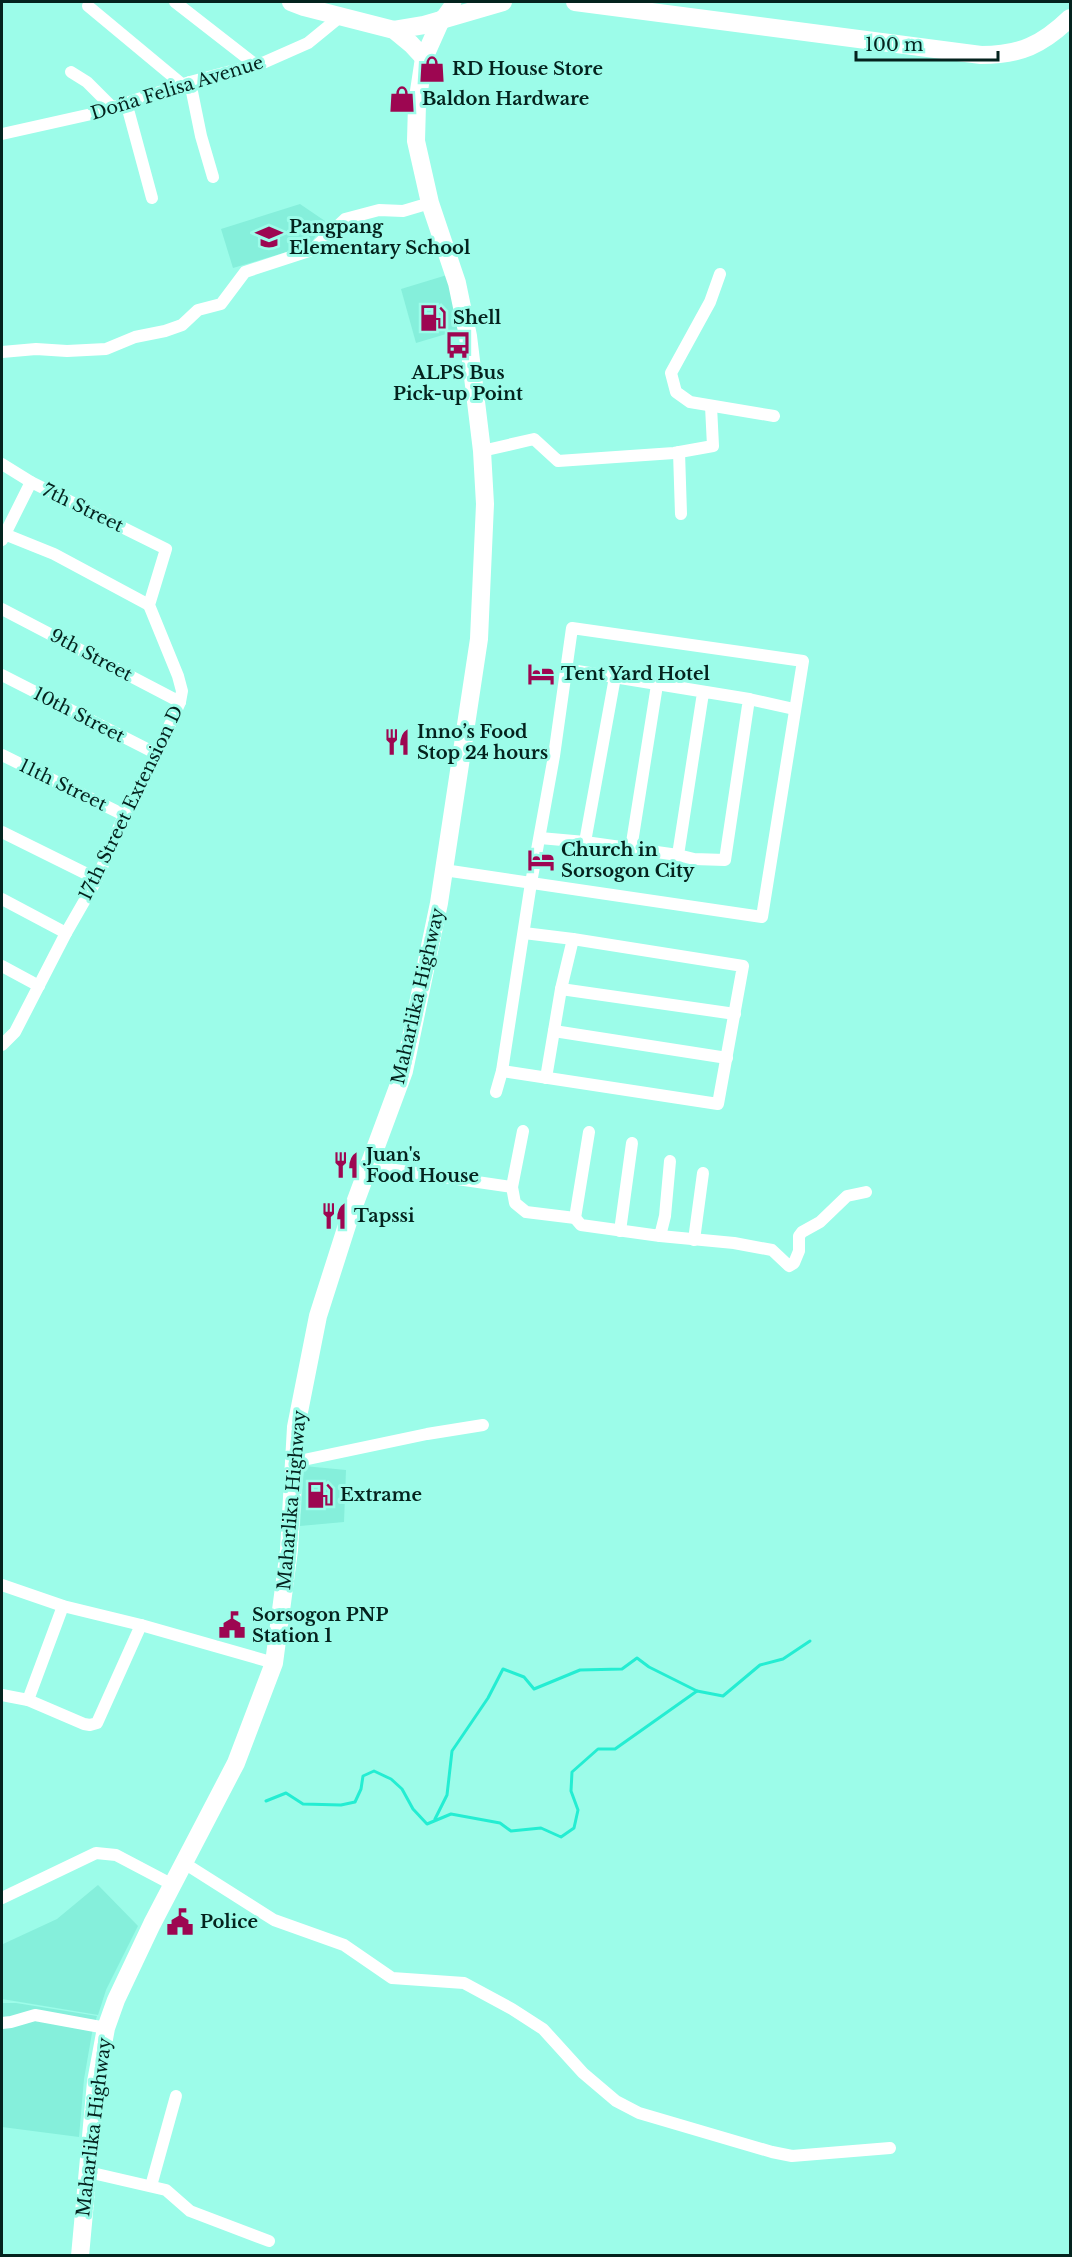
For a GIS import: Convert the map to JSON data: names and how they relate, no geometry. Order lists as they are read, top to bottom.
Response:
{
  "streets": {
    "highway": ["Maharlika Highway"],
    "street": [
      "Doña Felisa Avenue",
      "7th Street",
      "9th Street",
      "10th Street",
      "11th Street",
      "17th Street Extension D"
    ]
  },
  "crossings": [
    ["7th Street", "17th Street Extension D"],
    ["9th Street", "17th Street Extension D"],
    ["10th Street", "17th Street Extension D"],
    ["11th Street", "17th Street Extension D"]
  ],
  "places": {
    "shop": ["RD House Store", "Baldon Hardware"],
    "school or university": ["Pangpang Elementary School"],
    "fuel station": ["Shell", "Extrame"],
    "bus stop": ["ALPS Bus Pick-up Point"],
    "hotel": ["Tent Yard Hotel", "Church in Sorsogon City"],
    "restaurant": ["Inno’s Food Stop 24 hours", "Juan's Food House", "Tapssi"],
    "public building": ["Sorsogon PNP Station 1", "Police"]
  },
  "scale_bar": "100 m"
}
